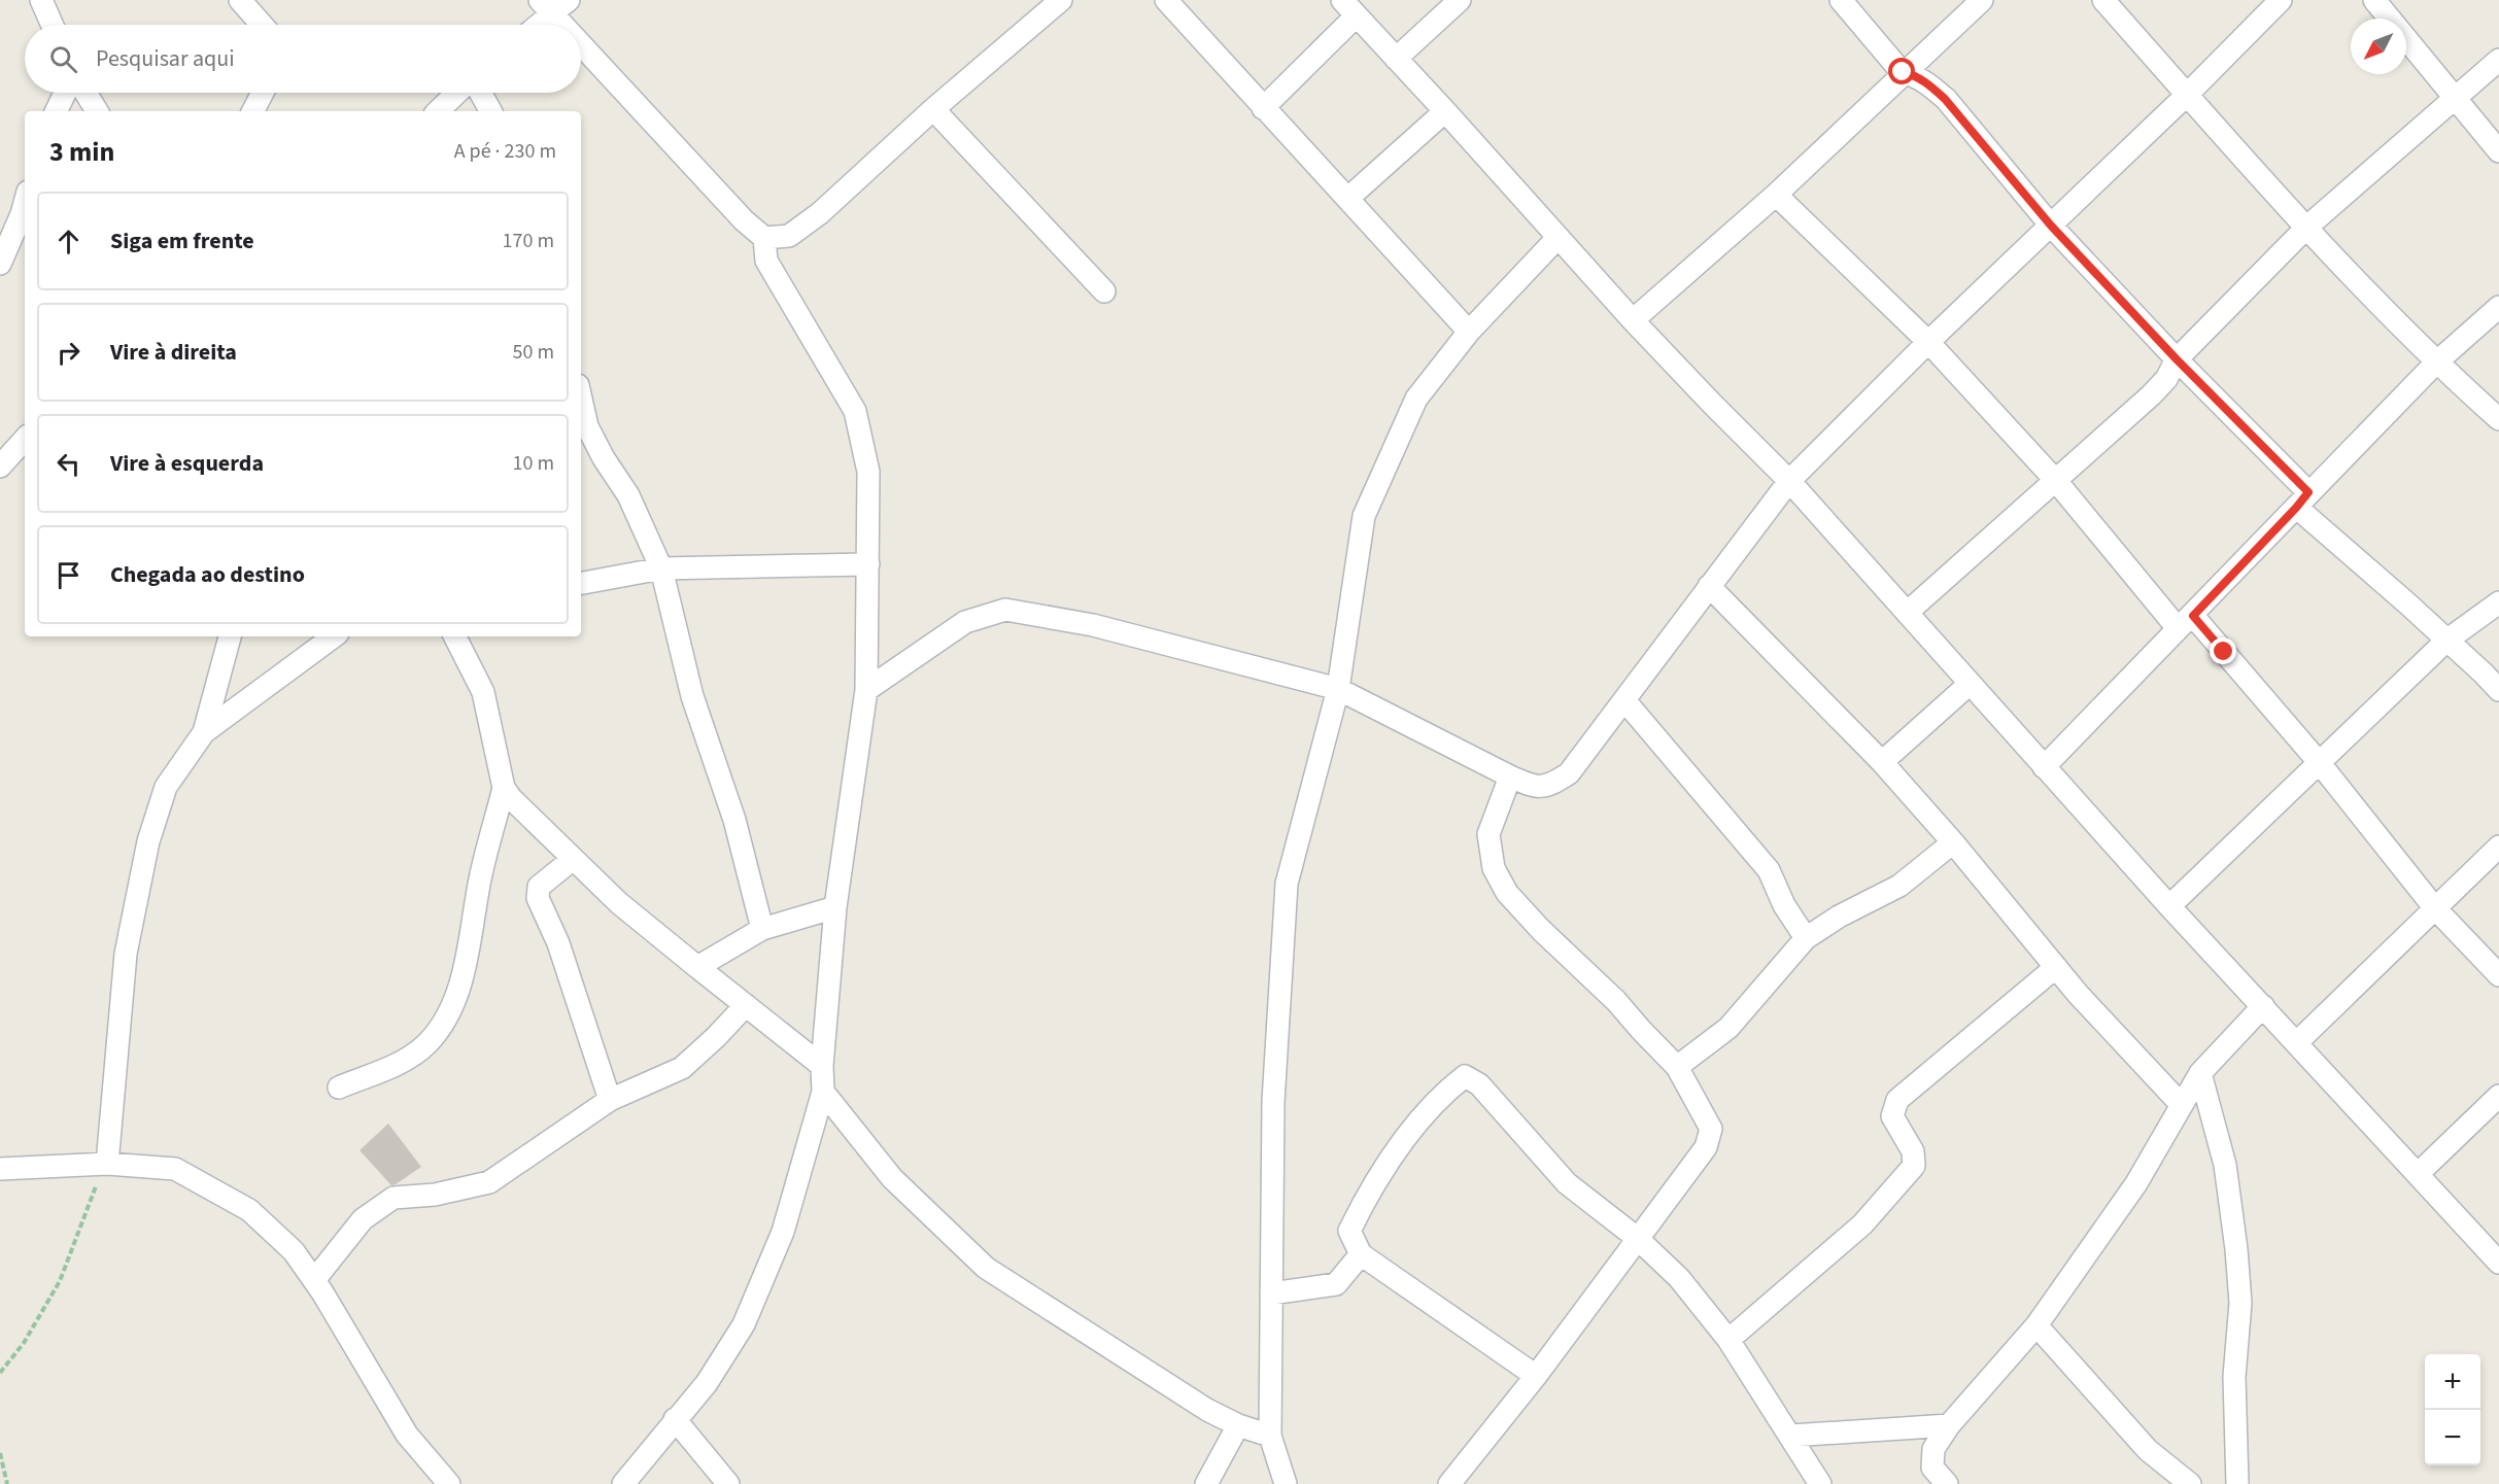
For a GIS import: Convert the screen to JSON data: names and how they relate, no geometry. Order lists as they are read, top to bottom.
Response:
{
  "north": "bottom left",
  "page": {
    "search": "Pesquisar aqui",
    "heading": ["3 min", "A pé · 230 m"],
    "list": [
      ["Siga em frente", "170 m"],
      ["Vire à direita", "50 m"],
      ["Vire à esquerda", "10 m"],
      "Chegada ao destino"
    ],
    "map_buttons": ["+", "−"]
  }
}
